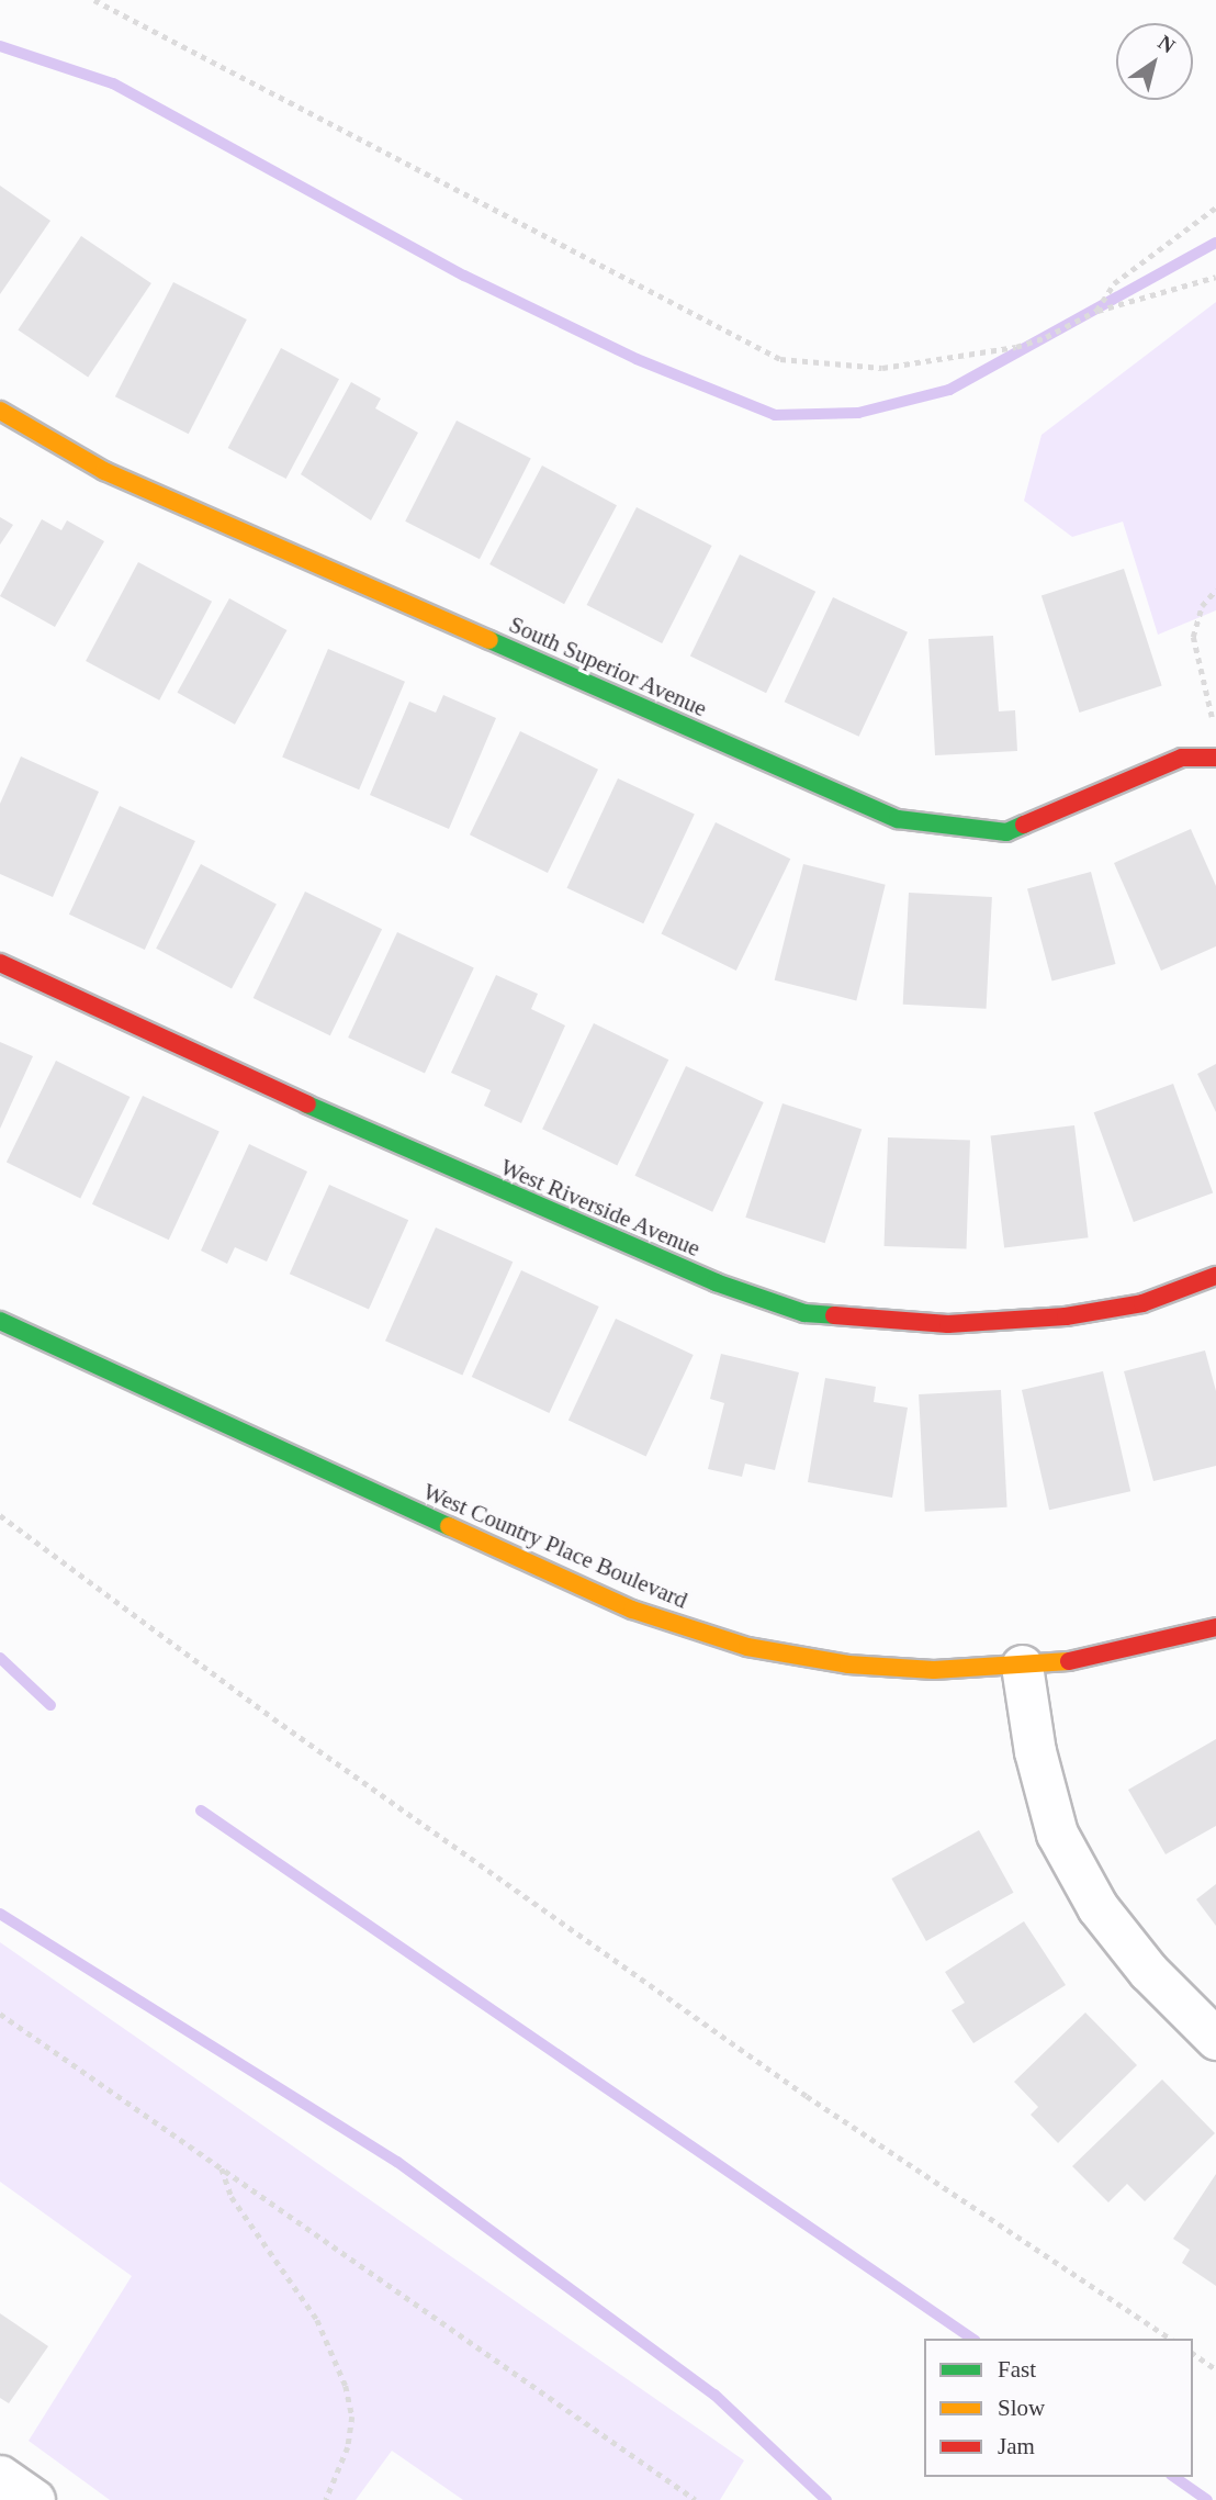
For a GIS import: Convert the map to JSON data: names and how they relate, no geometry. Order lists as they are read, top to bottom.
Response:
{
  "streets": {
    "street": ["South Superior Avenue", "West Riverside Avenue", "West Country Place Boulevard"]
  },
  "legend": ["Fast", "Slow", "Jam"],
  "north": "top right"
}
